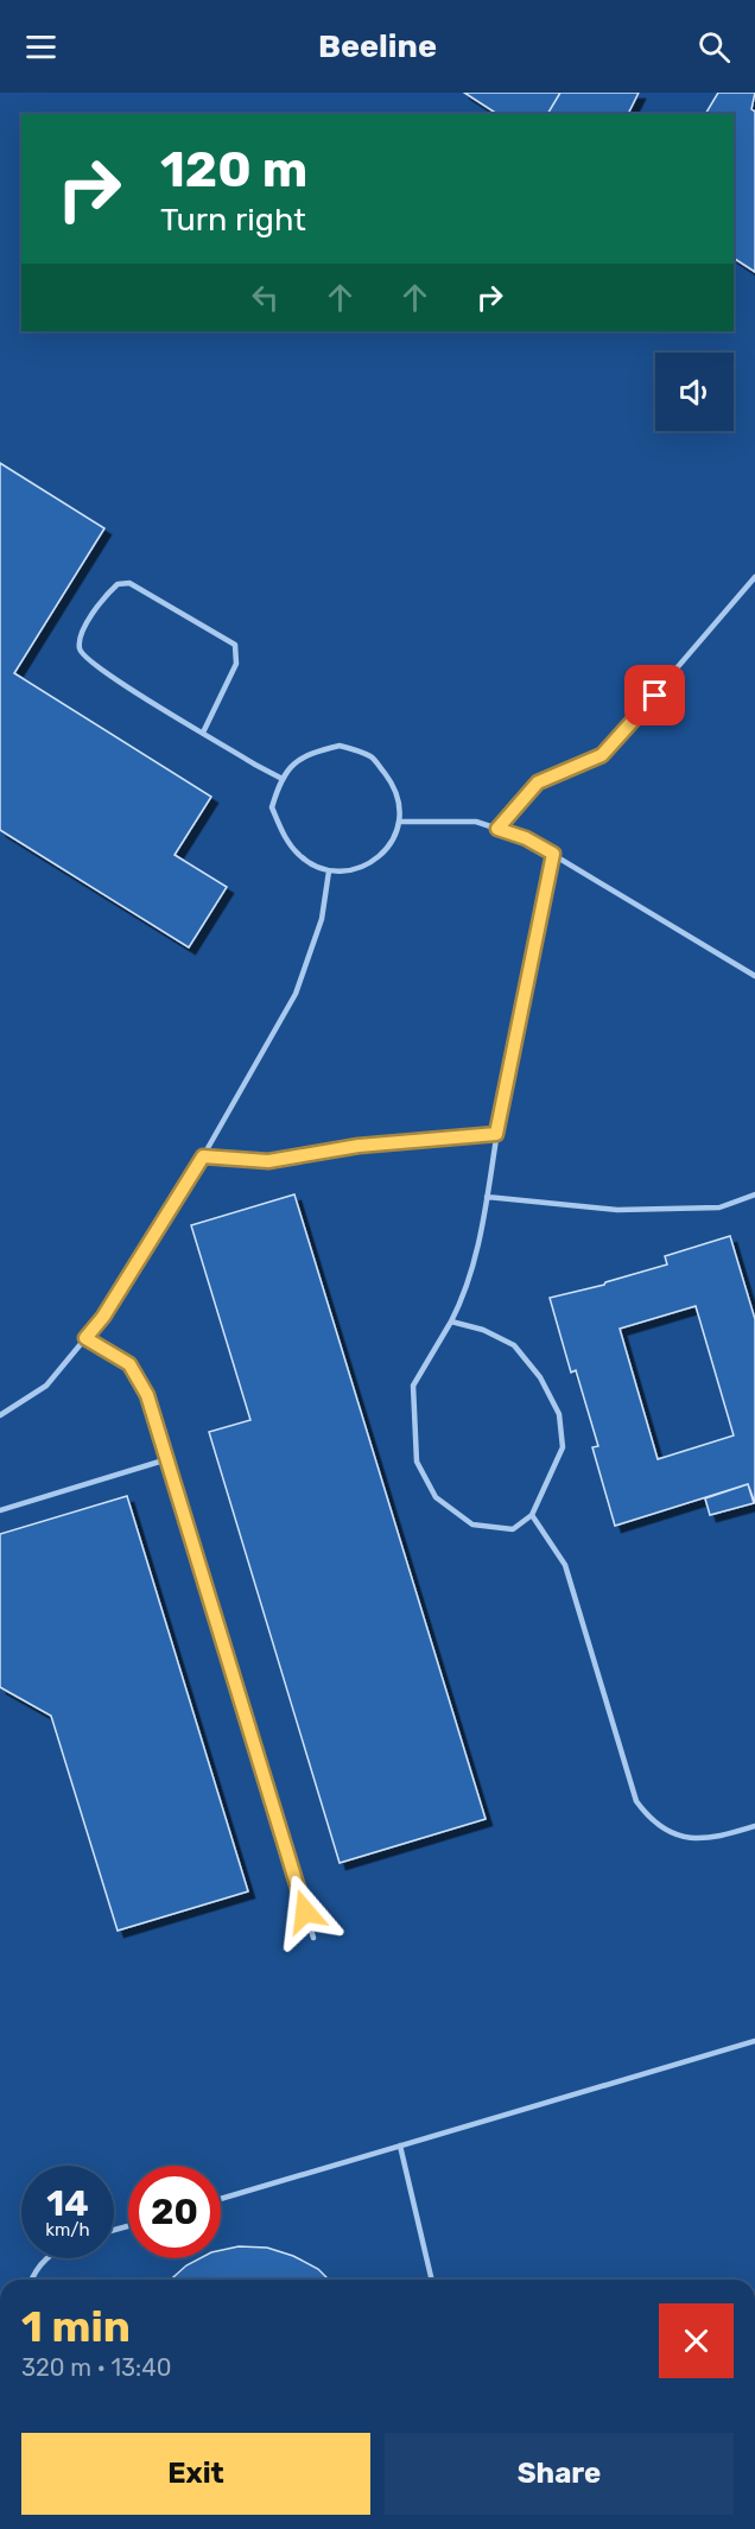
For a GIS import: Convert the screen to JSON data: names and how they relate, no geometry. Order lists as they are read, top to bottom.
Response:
{
  "page": {
    "header": "Beeline",
    "turn": ["120 m", "Turn right"],
    "speed": "14 km/h",
    "limit": "20",
    "heading": ["1 min", "320 m · 13:40"],
    "buttons": ["Exit", "Share"]
  }
}
